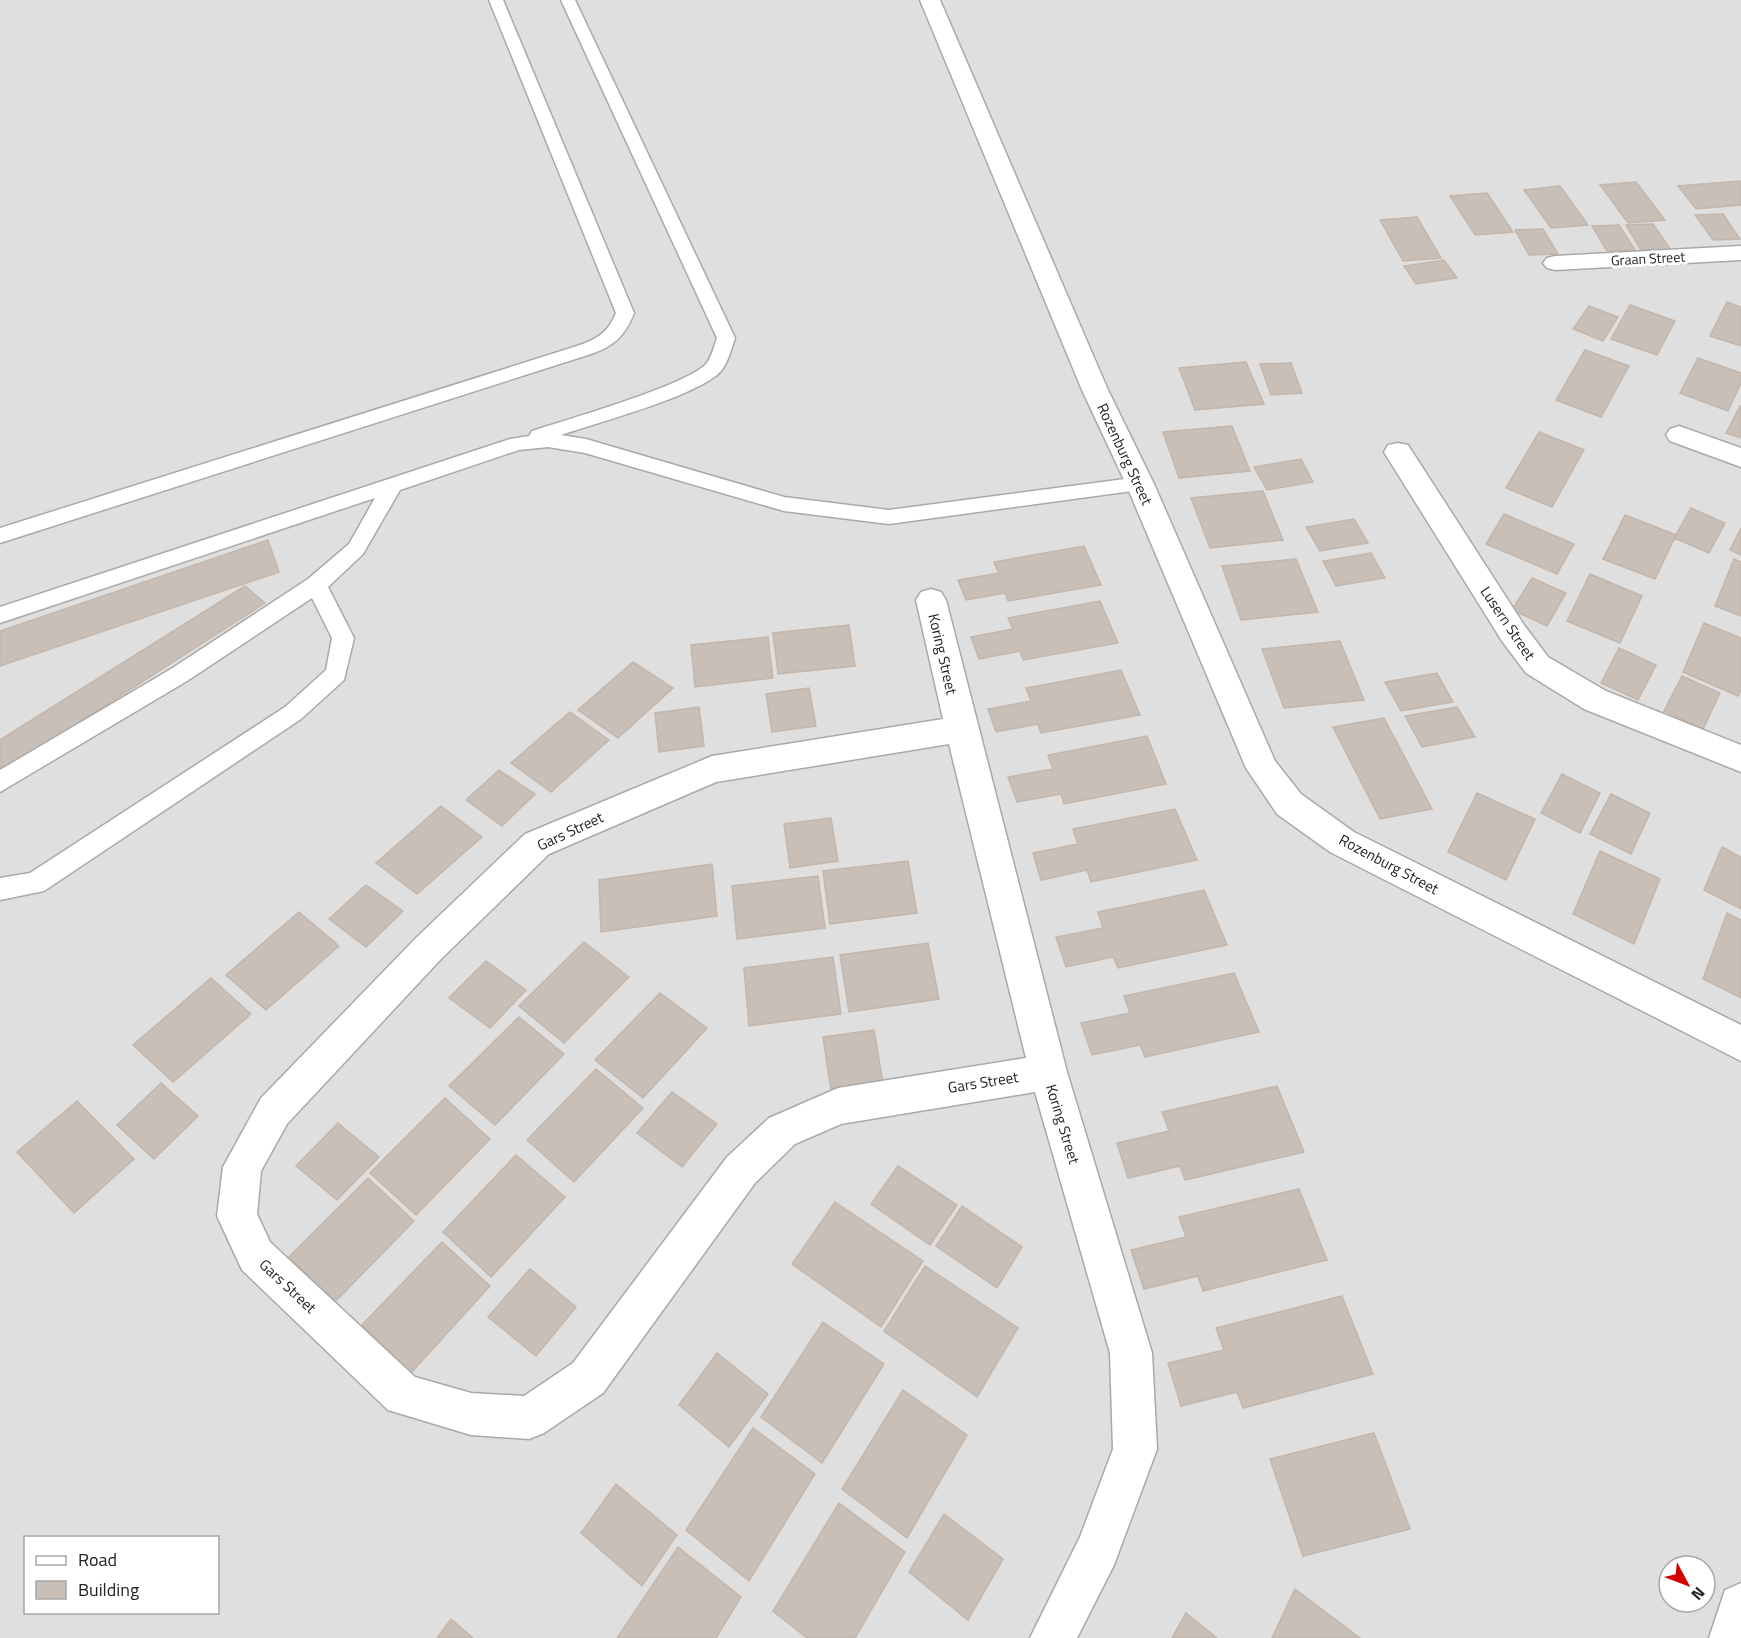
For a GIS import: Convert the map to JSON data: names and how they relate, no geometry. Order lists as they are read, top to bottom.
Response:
{
  "streets": {
    "street": [
      "Graan Street",
      "Rozenburg Street",
      "Lusern Street",
      "Koring Street",
      "Gars Street"
    ]
  },
  "crossings": [
    ["Koring Street", "Gars Street"]
  ],
  "legend": ["Road", "Building"],
  "north": "bottom right"
}
